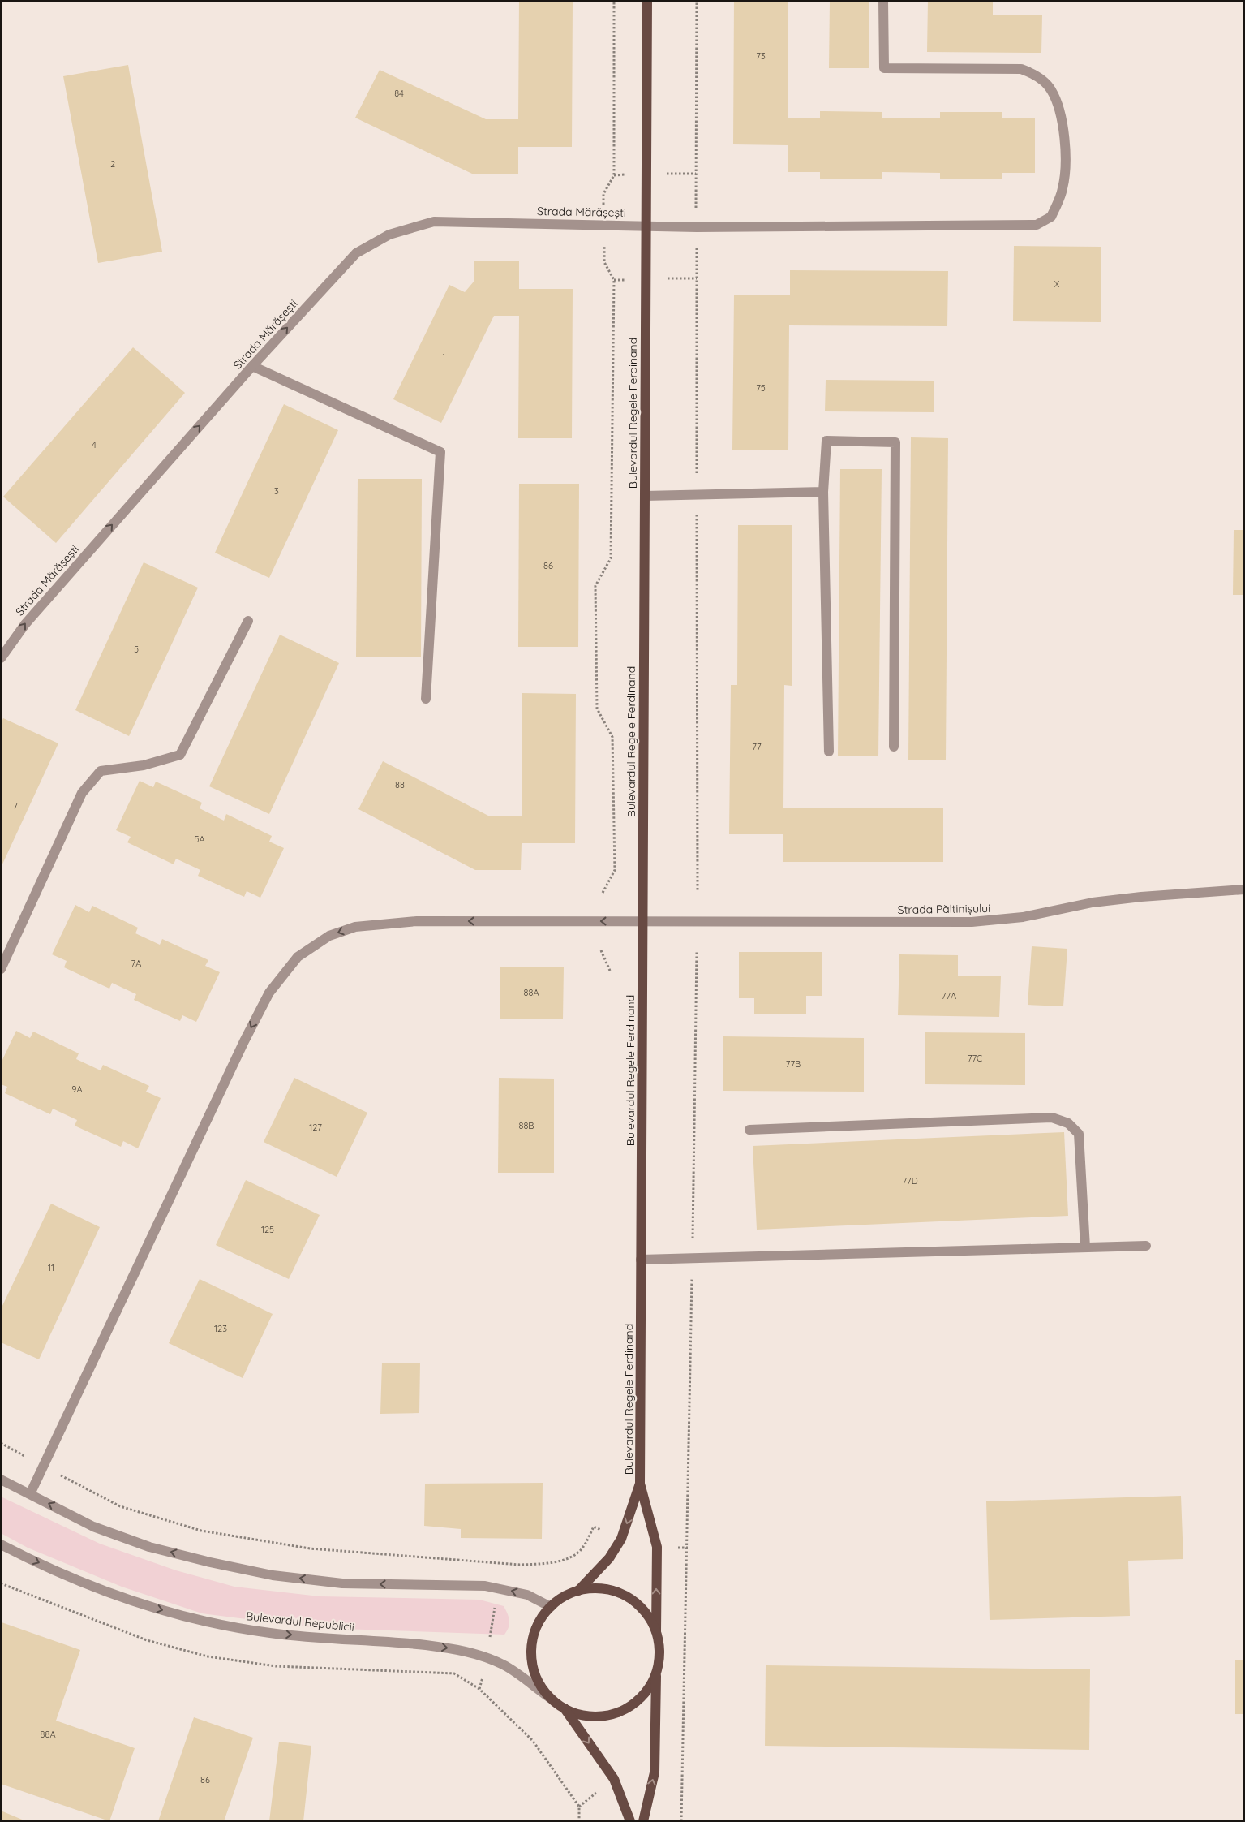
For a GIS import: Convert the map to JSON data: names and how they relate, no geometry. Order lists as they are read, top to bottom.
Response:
{
  "streets": {
    "main road": ["Bulevardul Regele Ferdinand"],
    "street": ["Strada Mărășești", "Strada Păltinișului", "Bulevardul Republicii"]
  },
  "crossings": [
    ["Strada Mărășești", "Bulevardul Regele Ferdinand"],
    ["Bulevardul Regele Ferdinand", "Strada Păltinișului"],
    ["Bulevardul Regele Ferdinand", "Bulevardul Republicii"]
  ],
  "one_way": ["Strada Mărășești", "Strada Păltinișului"],
  "house_numbers": [
    "73",
    "84",
    "2",
    "X",
    "1",
    "75",
    "4",
    "3",
    "86",
    "5",
    "77",
    "88",
    "7",
    "5A",
    "7A",
    "88A",
    "77A",
    "77C",
    "77B",
    "9A",
    "88B",
    "127",
    "77D",
    "125",
    "11",
    "123",
    "88A",
    "86"
  ]
}
